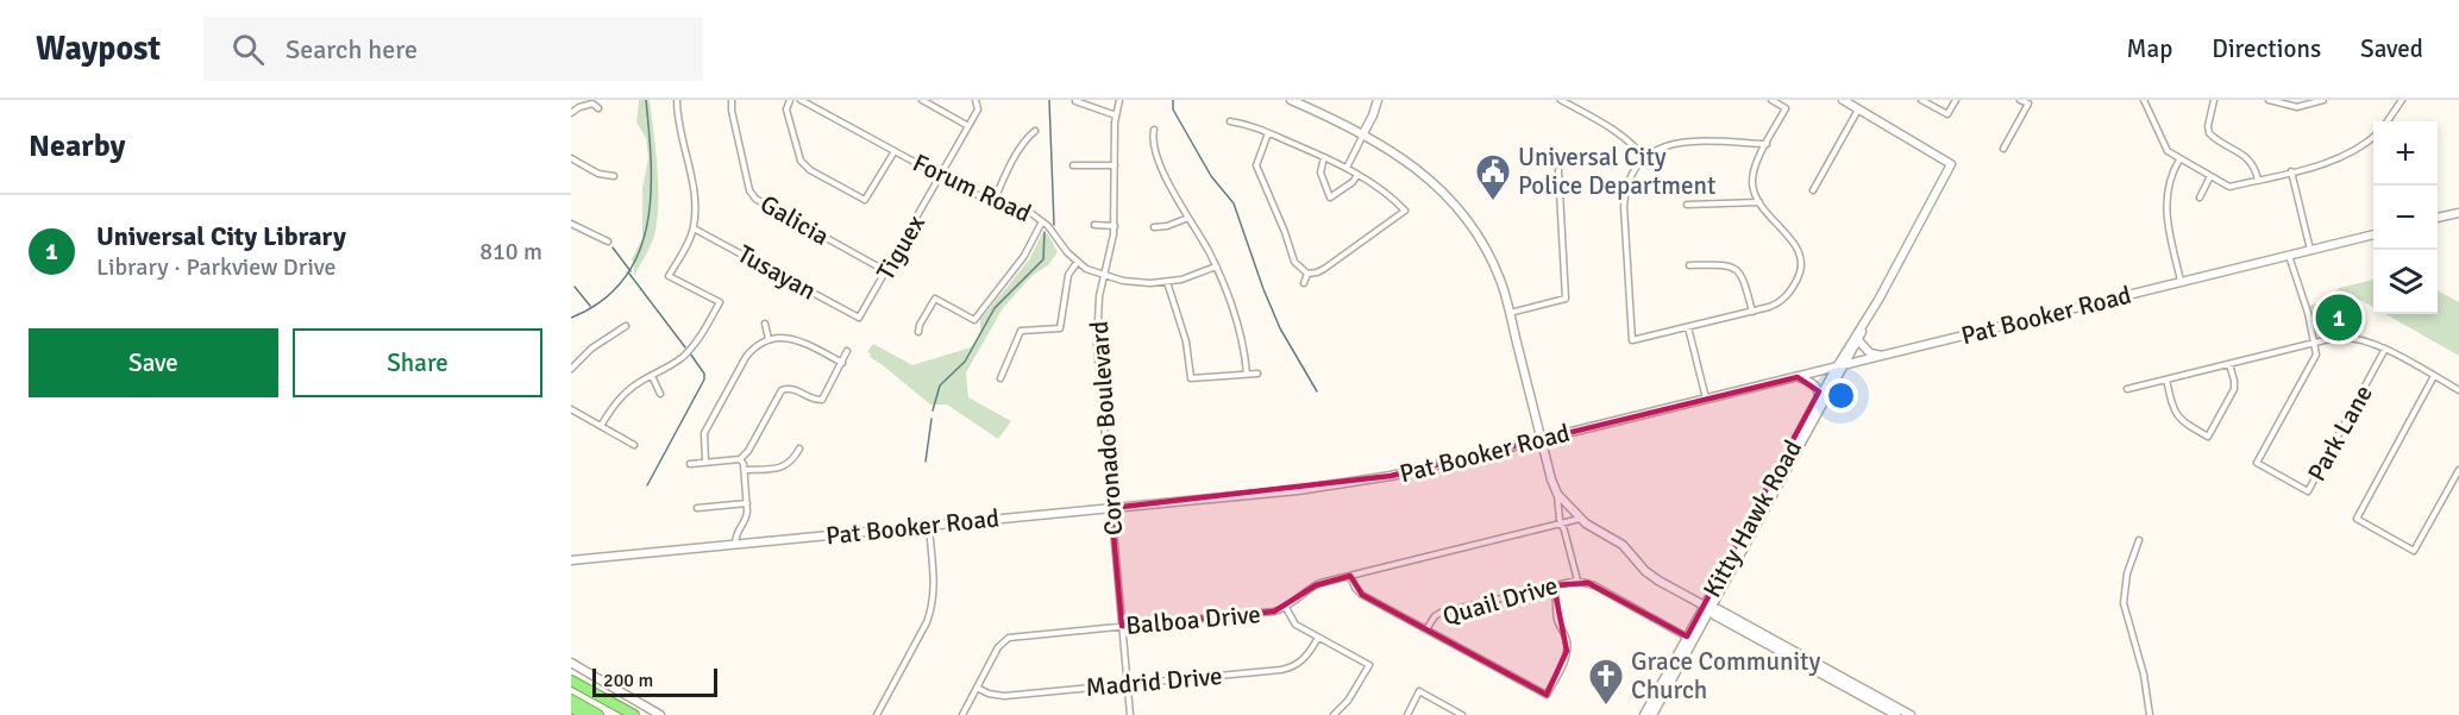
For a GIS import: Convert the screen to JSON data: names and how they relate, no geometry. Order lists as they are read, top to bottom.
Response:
{
  "streets": {
    "main road": ["Pat Booker Road", "Kitty Hawk Road"],
    "street": [
      "Forum Road",
      "Galicia",
      "Tiguex",
      "Tusayan",
      "Coronado Boulevard",
      "Park Lane",
      "Quail Drive",
      "Balboa Drive",
      "Madrid Drive"
    ]
  },
  "crossings": [
    ["Forum Road", "Tiguex"],
    ["Forum Road", "Coronado Boulevard"],
    ["Galicia", "Tiguex"],
    ["Tiguex", "Tusayan"],
    ["Pat Booker Road", "Coronado Boulevard"],
    ["Pat Booker Road", "Kitty Hawk Road"],
    ["Coronado Boulevard", "Balboa Drive"],
    ["Coronado Boulevard", "Madrid Drive"],
    ["Kitty Hawk Road", "Quail Drive"],
    ["Balboa Drive", "Madrid Drive"]
  ],
  "places": {
    "public building": ["Universal City Police Department"],
    "church": ["Grace Community Church"]
  },
  "scale_bar": "200 m",
  "page": {
    "header": "Waypost",
    "search": "Search here",
    "nav": ["Map", "Directions", "Saved"],
    "heading": "Nearby",
    "map_buttons": ["+", "−"],
    "list": [
      {
        "mark": "1",
        "name": "Universal City Library",
        "note": "Library · Parkview Drive",
        "value": "810 m"
      }
    ],
    "pins": "1",
    "buttons": ["Save", "Share"],
    "scale": "200 m"
  }
}
